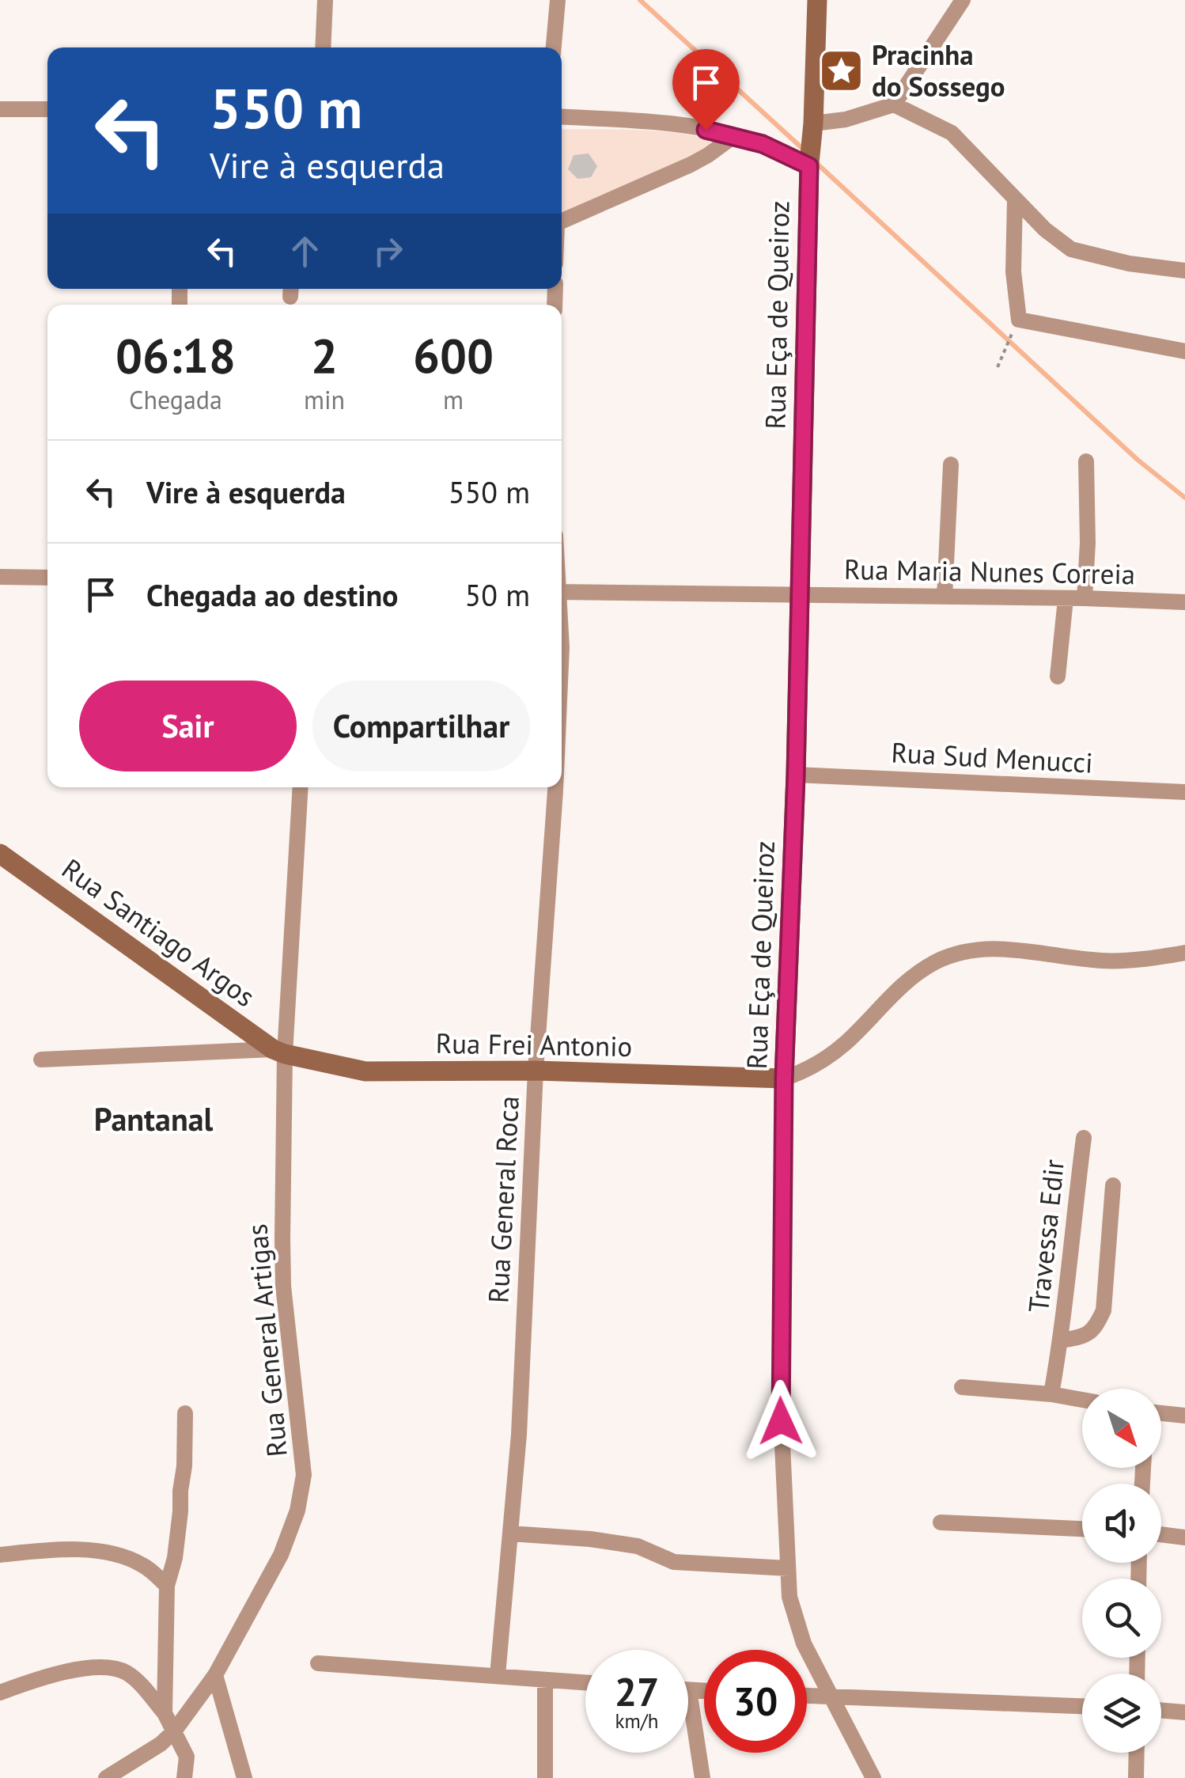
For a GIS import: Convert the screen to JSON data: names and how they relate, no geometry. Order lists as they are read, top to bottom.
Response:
{
  "streets": {
    "street": [
      "Rua Eça de Queiroz",
      "Rua Maria Nunes Correia",
      "Rua Sud Menucci",
      "Rua Santiago Argos",
      "Rua Frei Antonio",
      "Rua General Roca",
      "Travessa Edir",
      "Rua General Artigas"
    ]
  },
  "crossings": [
    ["Rua Eça de Queiroz", "Rua Maria Nunes Correia"],
    ["Rua Eça de Queiroz", "Rua Sud Menucci"],
    ["Rua Eça de Queiroz", "Rua Frei Antonio"],
    ["Rua Santiago Argos", "Rua Frei Antonio"],
    ["Rua Santiago Argos", "Rua General Artigas"],
    ["Rua Frei Antonio", "Rua General Roca"],
    ["Rua Frei Antonio", "Rua General Artigas"]
  ],
  "districts": ["Pantanal"],
  "places": {
    "place": ["Pracinha do Sossego"]
  },
  "north": "bottom right",
  "page": {
    "turn": ["550 m", "Vire à esquerda"],
    "eta": [
      "06:18",
      "Chegada",
      "2",
      "min",
      "600",
      "m"
    ],
    "list": [
      {
        "name": "Vire à esquerda",
        "value": "550 m"
      },
      {
        "name": "Chegada ao destino",
        "value": "50 m"
      }
    ],
    "buttons": ["Sair", "Compartilhar"],
    "speed": "27 km/h",
    "limit": "30"
  }
}
